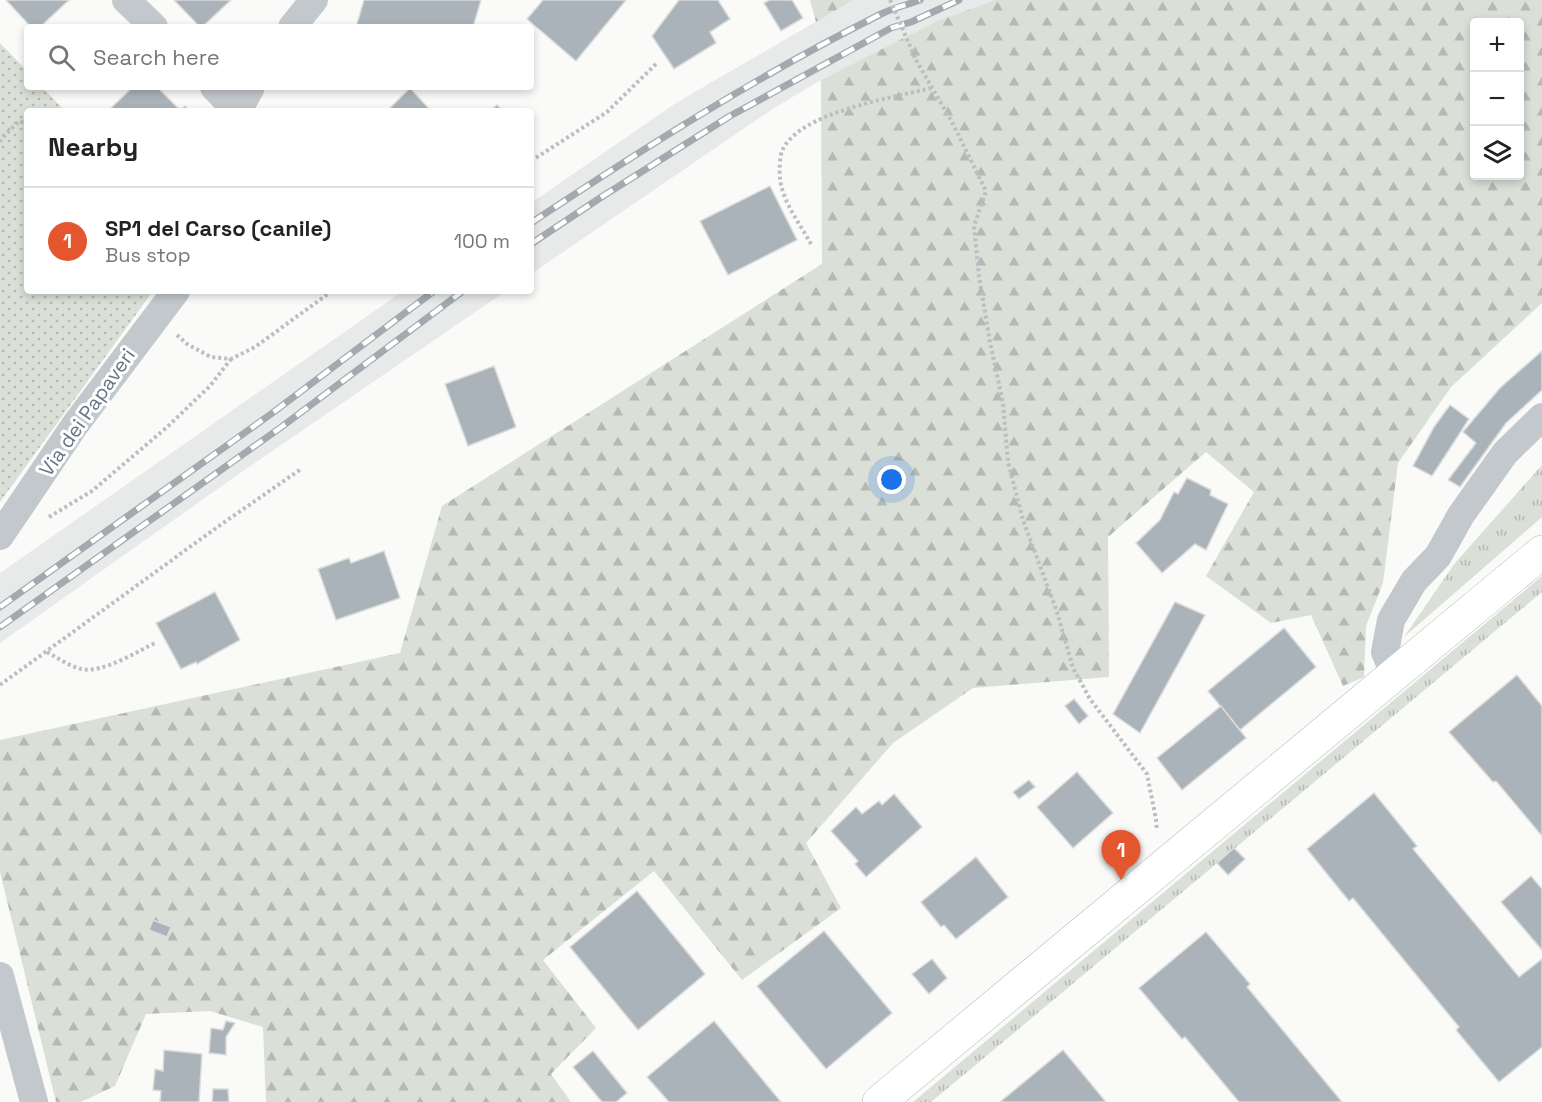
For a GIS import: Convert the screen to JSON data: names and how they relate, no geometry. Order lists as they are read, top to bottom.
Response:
{
  "streets": {
    "street": ["Via dei Papaveri"]
  },
  "page": {
    "map_buttons": ["+", "−"],
    "search": "Search here",
    "heading": "Nearby",
    "list": [
      {
        "mark": "1",
        "name": "SP1 del Carso (canile)",
        "note": "Bus stop",
        "value": "100 m"
      }
    ],
    "pins": "1"
  }
}
